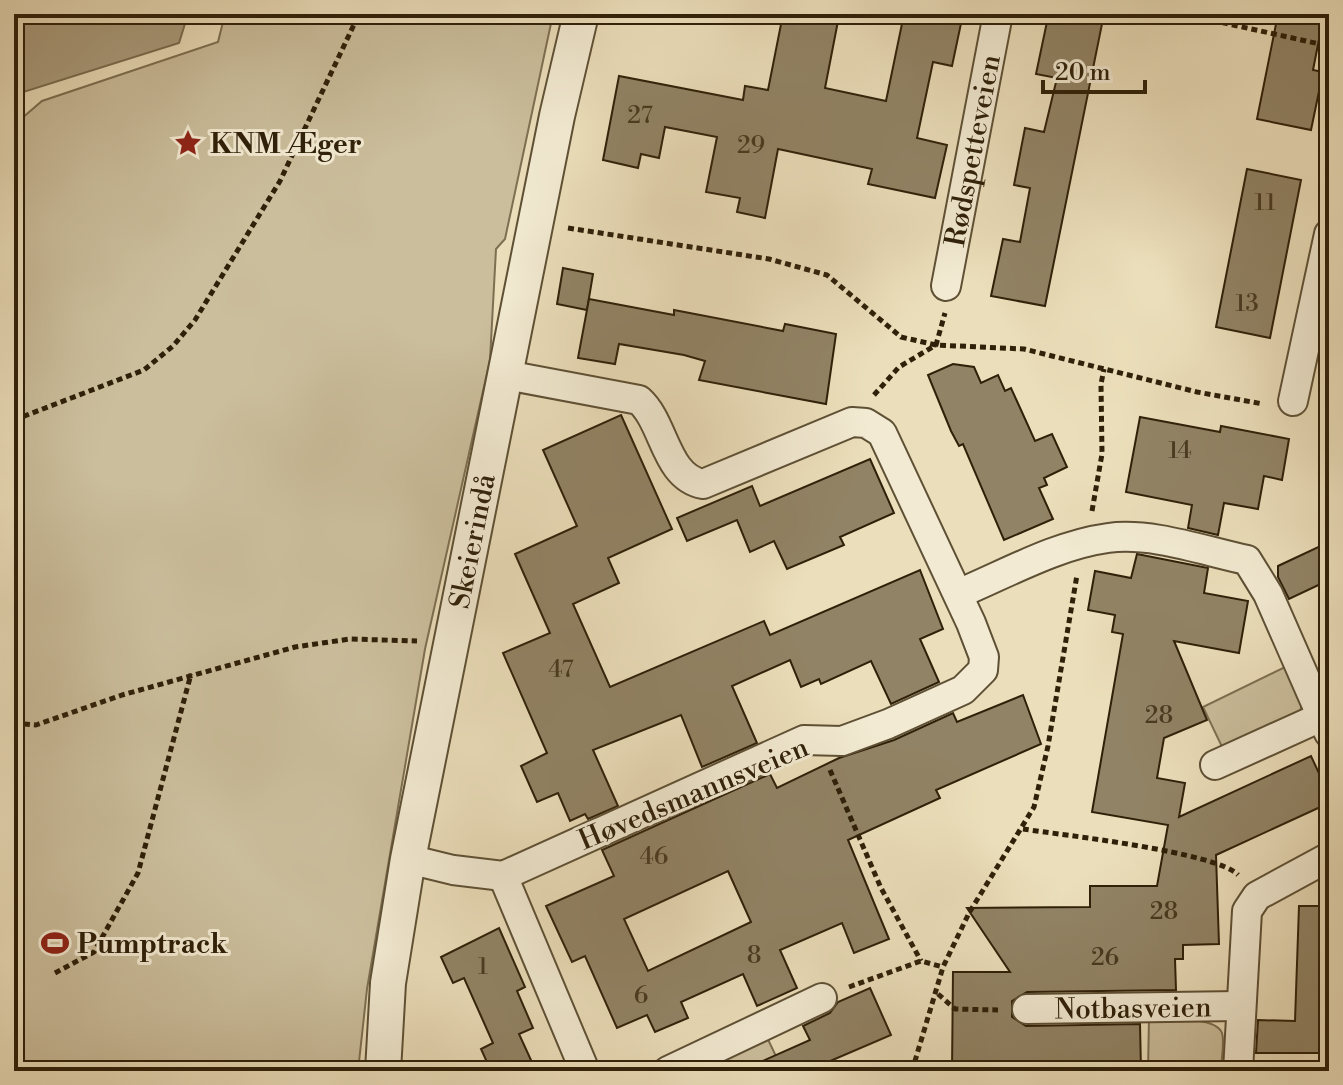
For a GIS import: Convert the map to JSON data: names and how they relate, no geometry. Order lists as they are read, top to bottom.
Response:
{
  "streets": {
    "street": [
      "Rødspetteveien",
      "Skeierindå",
      "Høvedsmannsveien",
      "Notbasveien"
    ]
  },
  "places": {
    "place": ["KNM Æger"],
    "sports": ["Pumptrack"]
  },
  "house_numbers": [
    "27",
    "29",
    "11",
    "13",
    "14",
    "47",
    "28",
    "46",
    "28",
    "8",
    "26",
    "1",
    "6"
  ],
  "scale_bar": "20 m"
}
